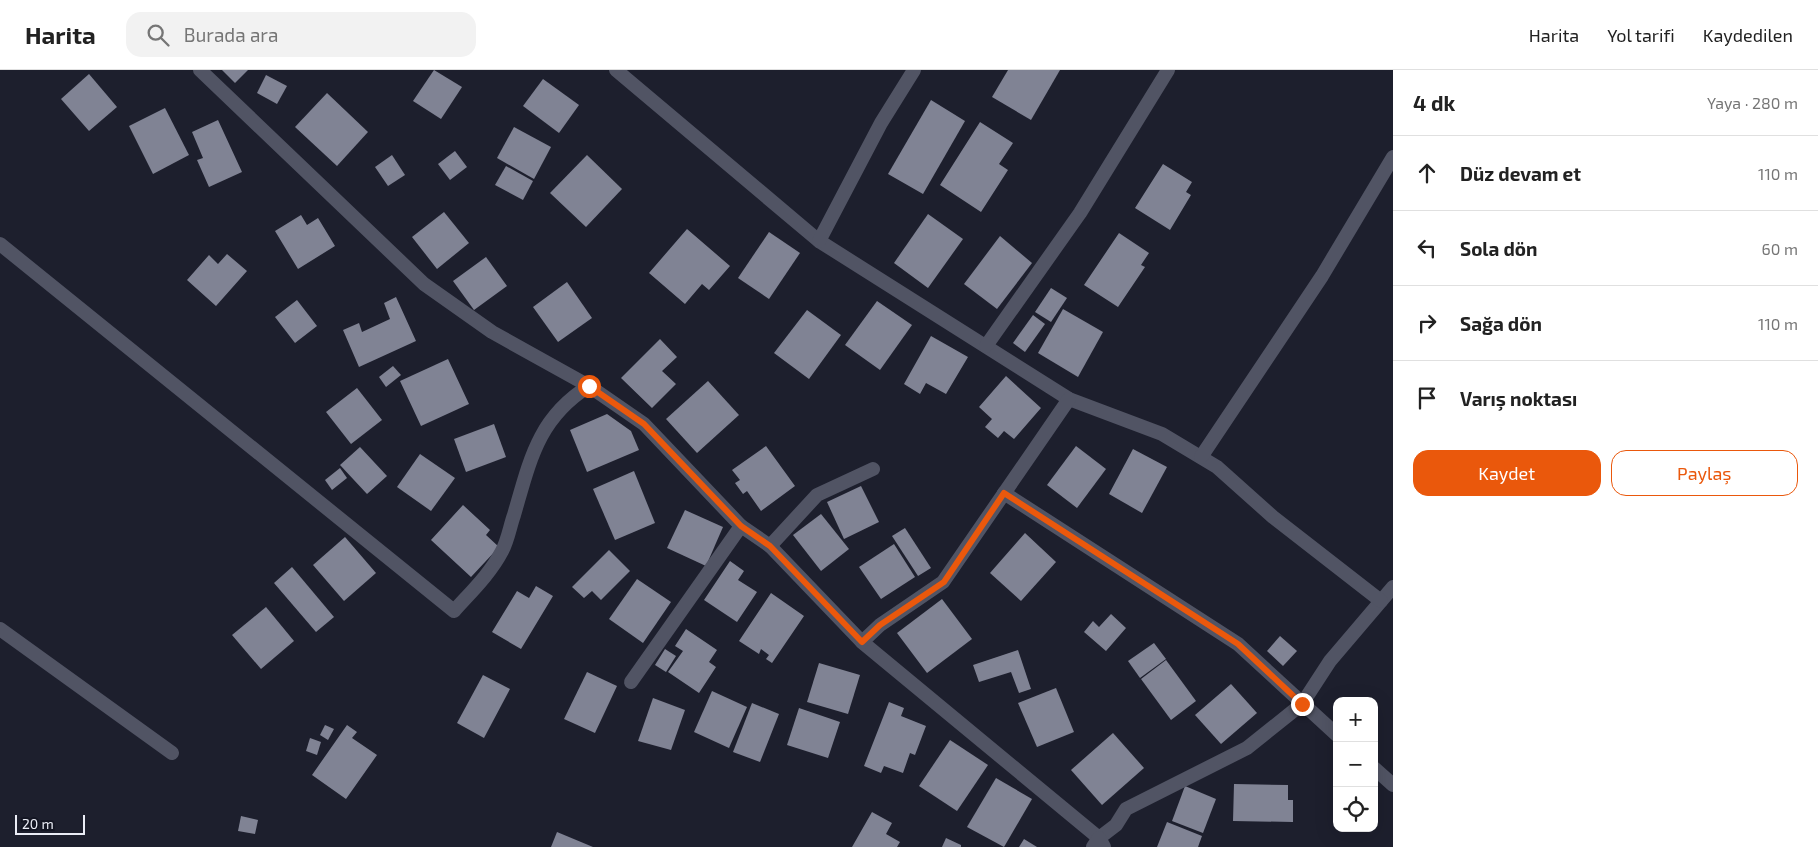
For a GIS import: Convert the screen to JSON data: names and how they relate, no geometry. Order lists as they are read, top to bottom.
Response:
{
  "scale_bar": "20 m",
  "page": {
    "header": "Harita",
    "search": "Burada ara",
    "nav": ["Harita", "Yol tarifi", "Kaydedilen"],
    "heading": ["4 dk", "Yaya · 280 m"],
    "list": [
      ["Düz devam et", "110 m"],
      ["Sola dön", "60 m"],
      ["Sağa dön", "110 m"],
      "Varış noktası"
    ],
    "buttons": ["Kaydet", "Paylaş"],
    "map_buttons": ["+", "−"],
    "scale": "20 m"
  }
}
